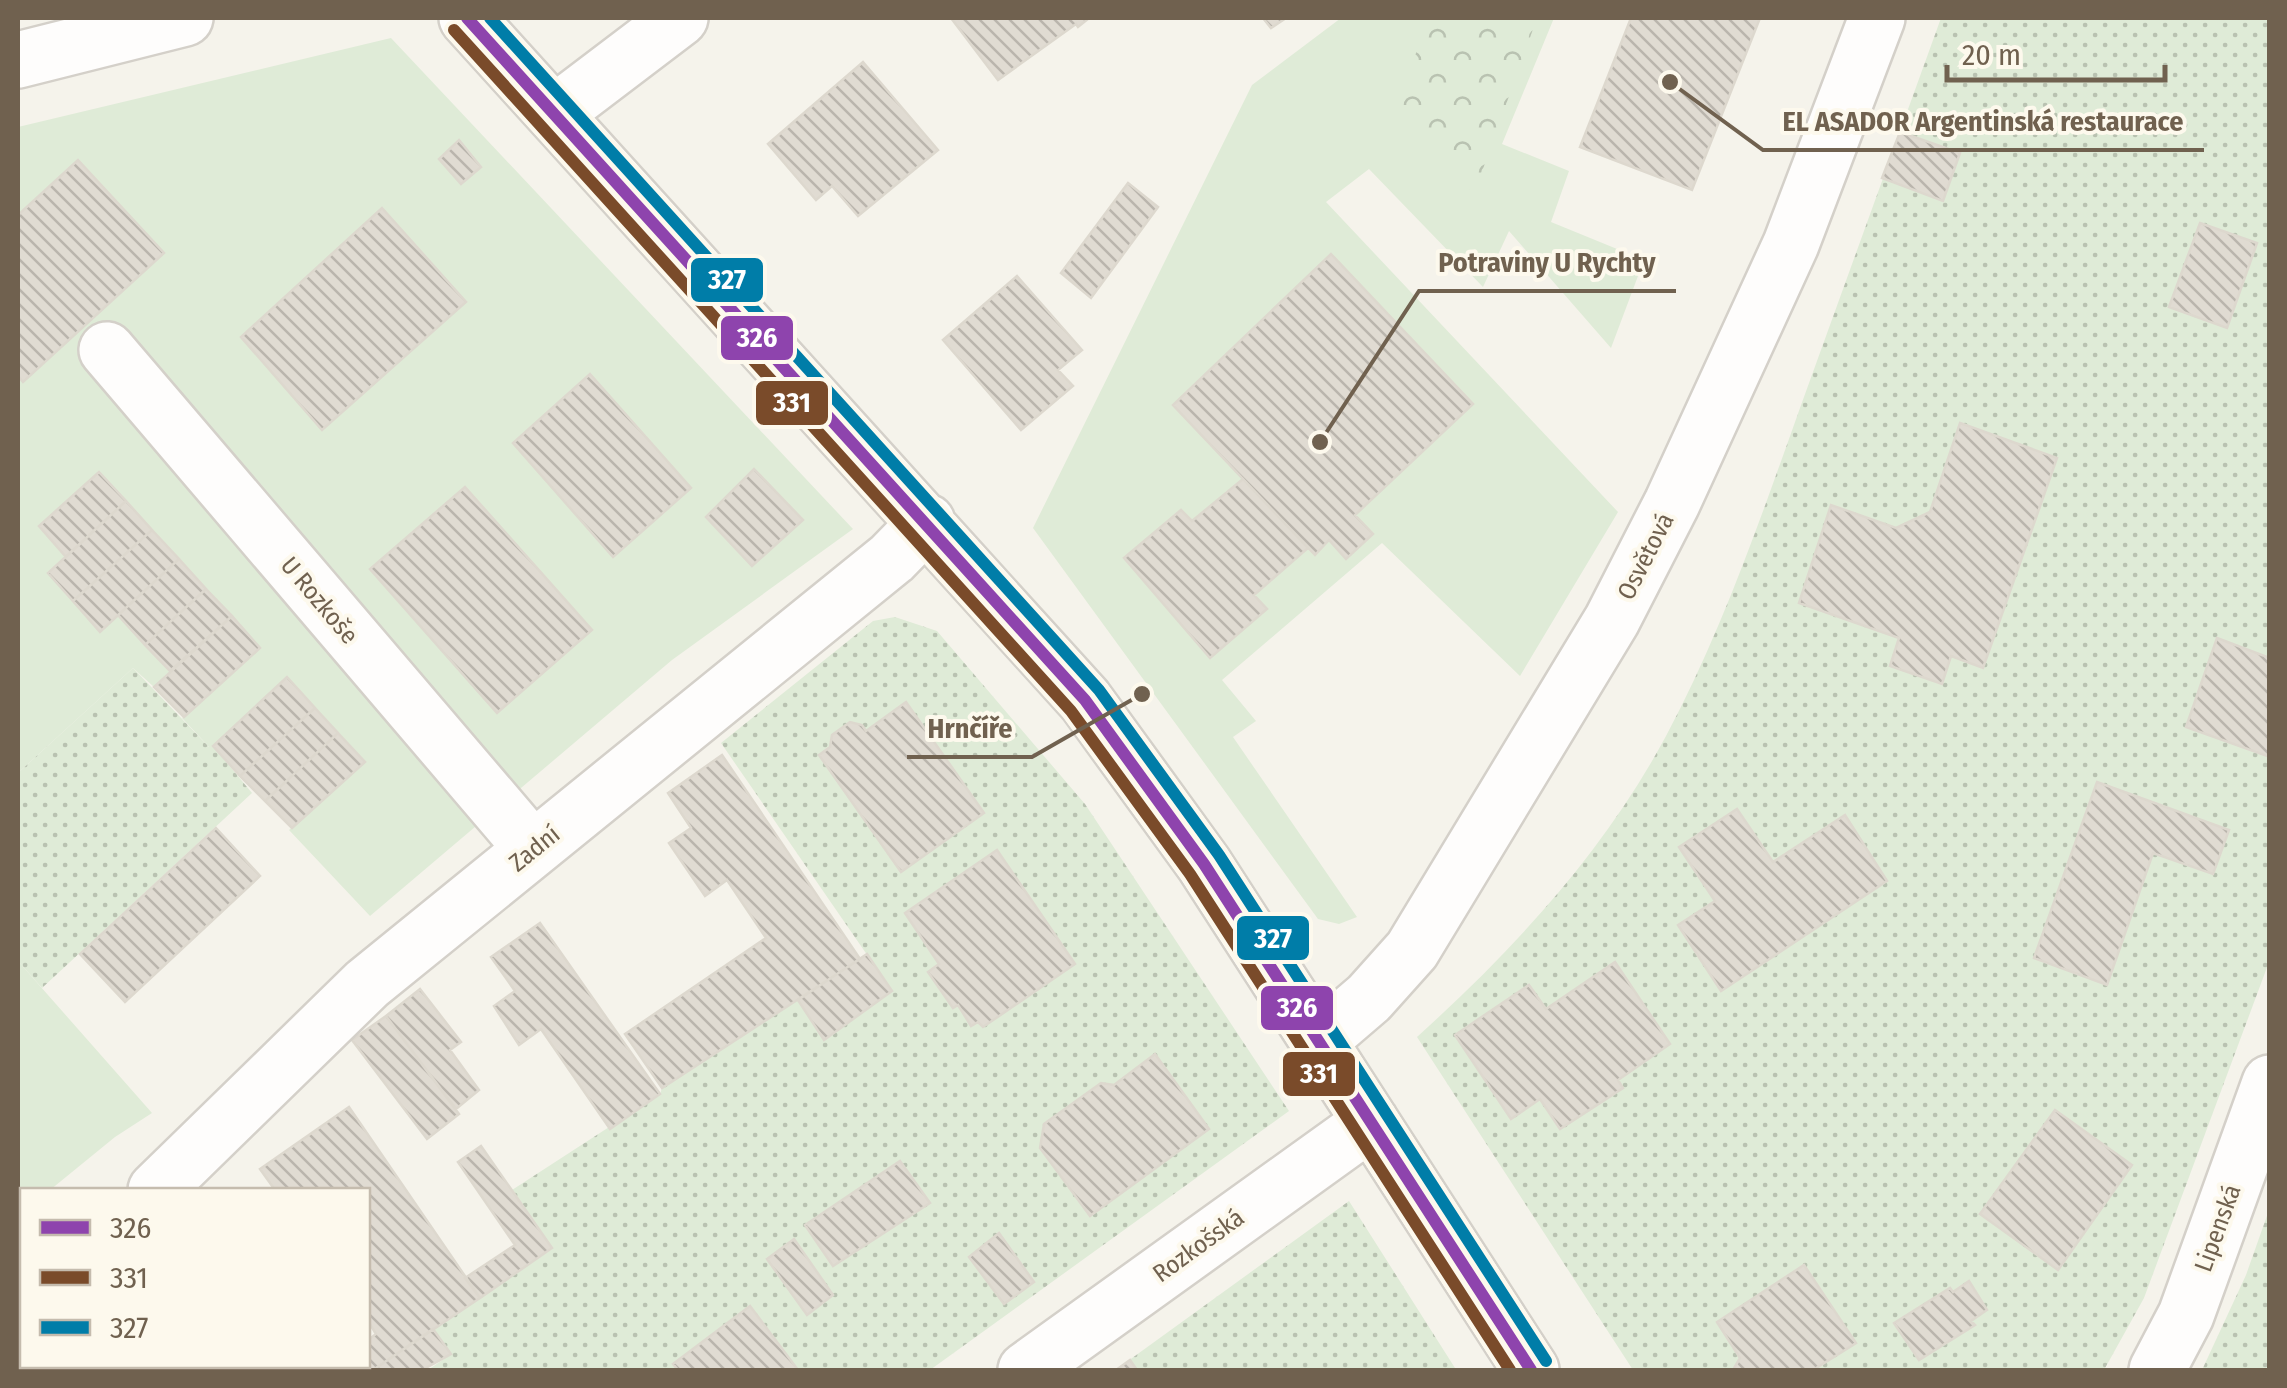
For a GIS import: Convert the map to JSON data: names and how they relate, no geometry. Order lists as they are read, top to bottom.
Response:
{
  "streets": {
    "street": [
      "Osvětová",
      "U Rozkoše",
      "Zadní",
      "Lipenská",
      "Rozkošská"
    ]
  },
  "crossings": [
    ["U Rozkoše", "Zadní"]
  ],
  "places": ["EL ASADOR Argentinská restaurace", "Potraviny U Rychty", "Hrnčíře"],
  "lines": ["transit line 326", "transit line 327", "transit line 331"],
  "legend": ["326", "331", "327"],
  "scale_bar": "20 m"
}
